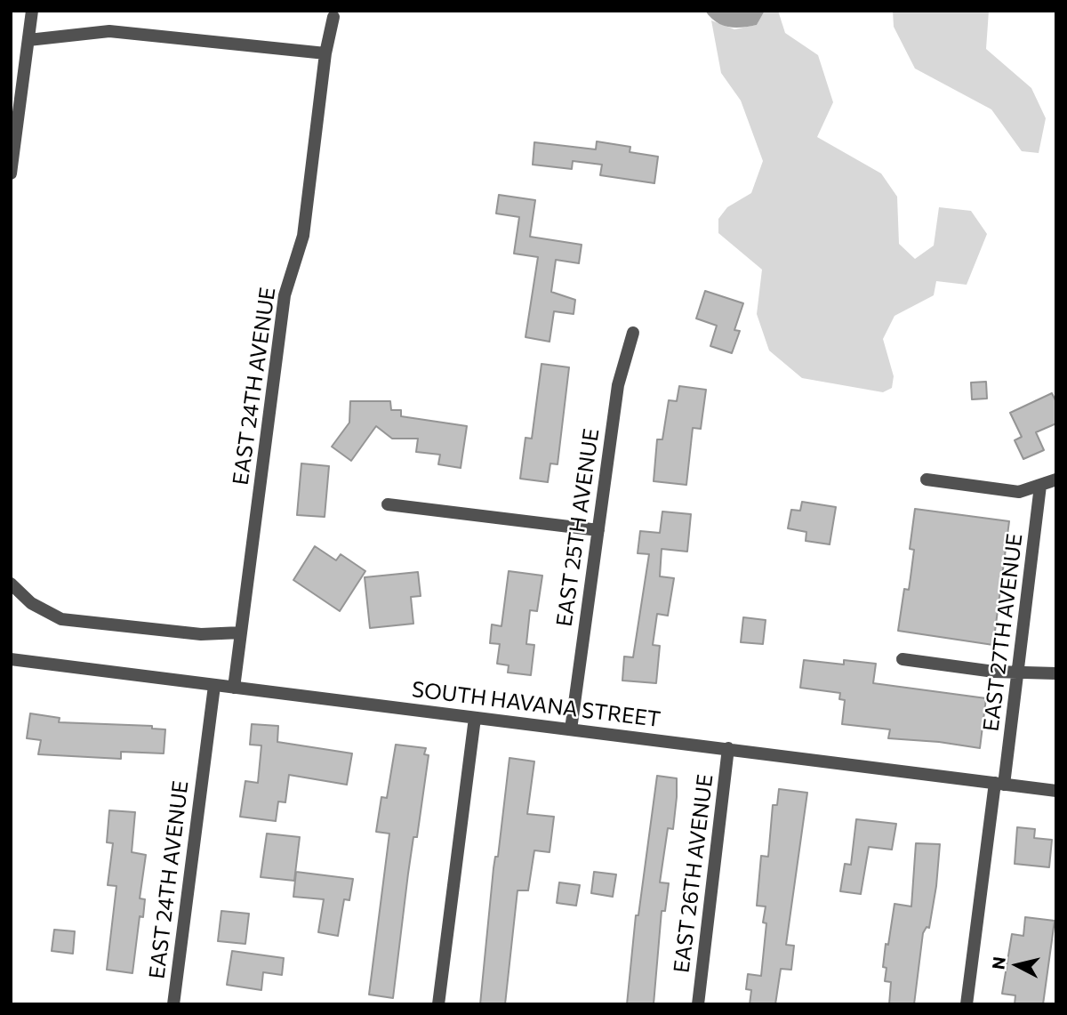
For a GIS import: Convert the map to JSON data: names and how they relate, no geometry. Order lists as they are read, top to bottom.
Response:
{
  "streets": {
    "street": [
      "EAST 24TH AVENUE",
      "EAST 25TH AVENUE",
      "EAST 27TH AVENUE",
      "SOUTH HAVANA STREET",
      "EAST 26TH AVENUE"
    ]
  },
  "crossings": [
    ["EAST 24TH AVENUE", "SOUTH HAVANA STREET"],
    ["EAST 25TH AVENUE", "SOUTH HAVANA STREET"],
    ["EAST 27TH AVENUE", "SOUTH HAVANA STREET"],
    ["SOUTH HAVANA STREET", "EAST 26TH AVENUE"]
  ],
  "north": "left"
}
